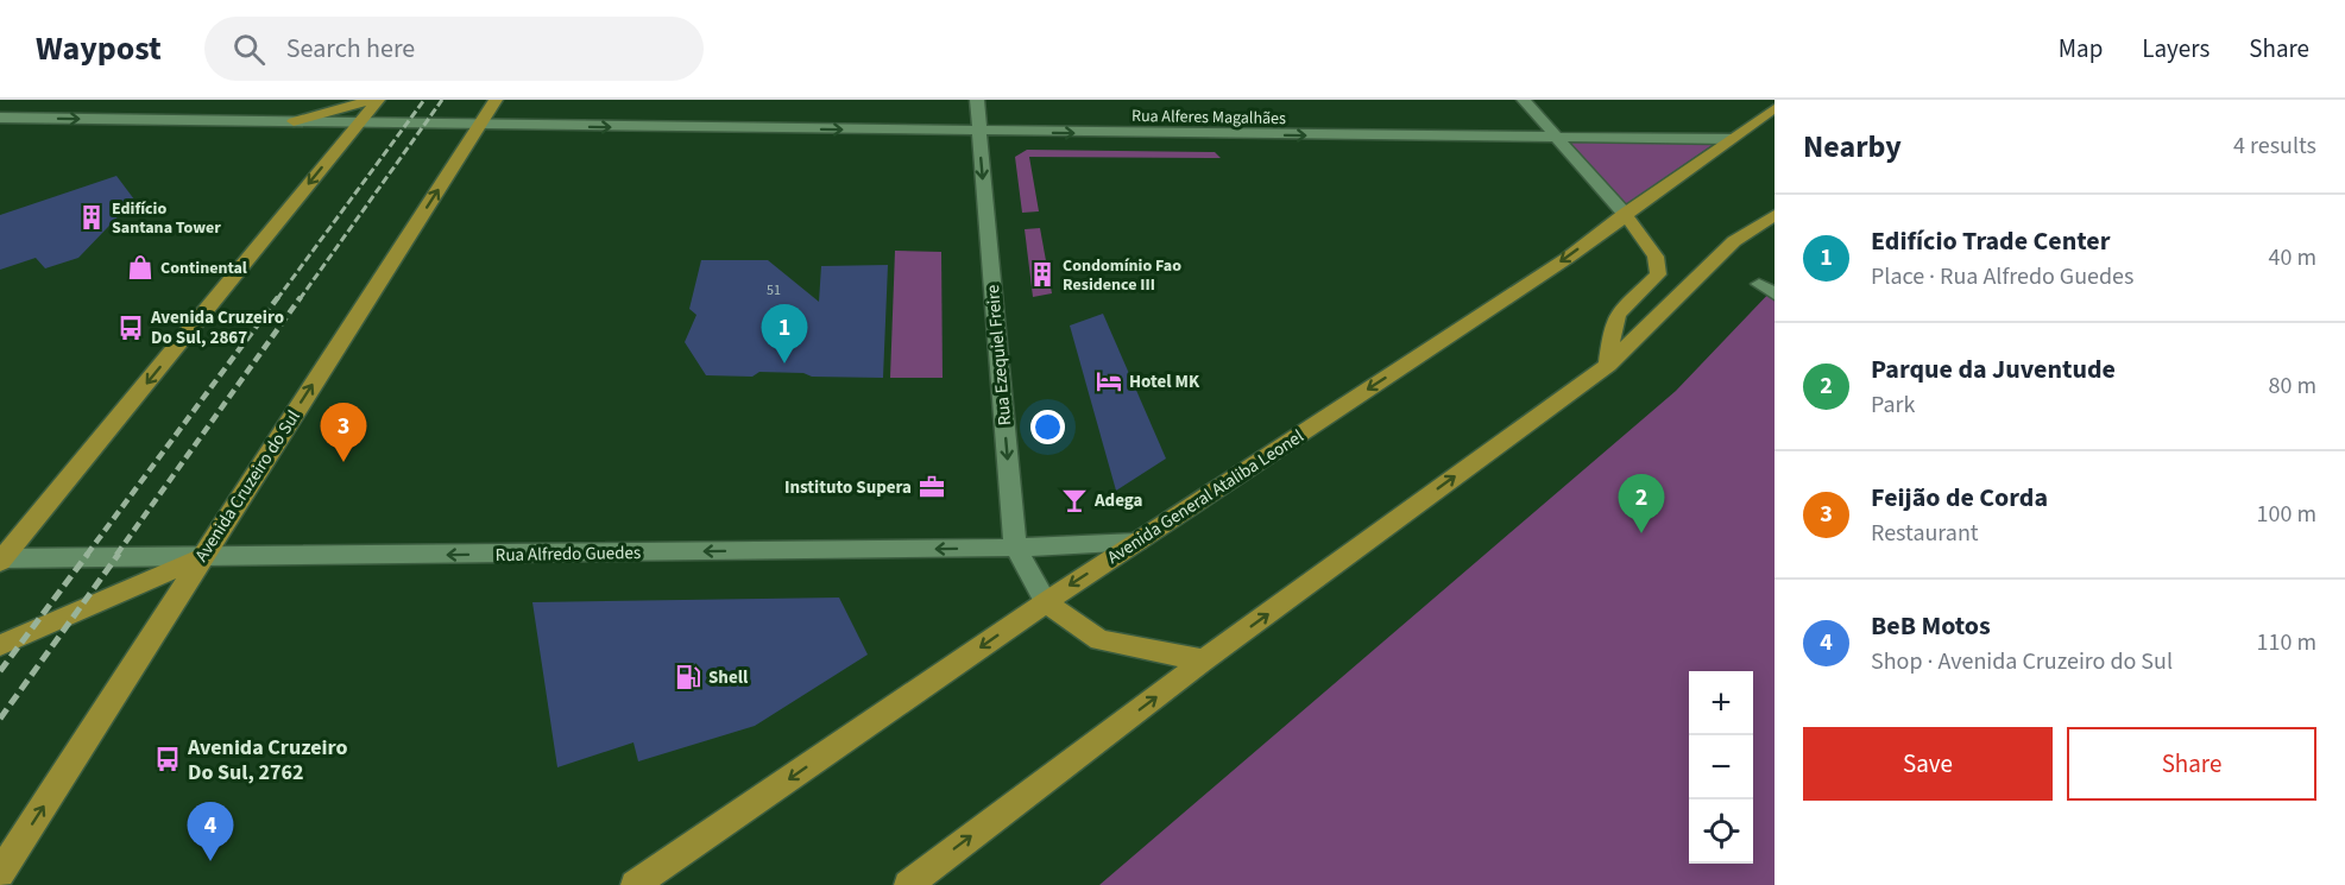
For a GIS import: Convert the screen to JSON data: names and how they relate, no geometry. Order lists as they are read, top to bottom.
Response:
{
  "streets": {
    "main road": ["Avenida Cruzeiro do Sul", "Avenida General Ataliba Leonel"],
    "street": ["Rua Alferes Magalhães", "Rua Ezequiel Freire", "Rua Alfredo Guedes"]
  },
  "crossings": [
    ["Rua Alferes Magalhães", "Rua Ezequiel Freire"],
    ["Rua Alferes Magalhães", "Avenida Cruzeiro do Sul"],
    ["Rua Alferes Magalhães", "Avenida General Ataliba Leonel"],
    ["Rua Ezequiel Freire", "Avenida General Ataliba Leonel"],
    ["Rua Ezequiel Freire", "Rua Alfredo Guedes"],
    ["Avenida Cruzeiro do Sul", "Rua Alfredo Guedes"],
    ["Avenida General Ataliba Leonel", "Rua Alfredo Guedes"]
  ],
  "one_way": ["Rua Alferes Magalhães", "Rua Ezequiel Freire", "Rua Alfredo Guedes"],
  "places": {
    "building": ["Edifício Santana Tower", "Condomínio Fao Residence III"],
    "shop": ["Continental"],
    "bus stop": ["Avenida Cruzeiro Do Sul, 2867", "Avenida Cruzeiro Do Sul, 2762"],
    "hotel": ["Hotel MK"],
    "office": ["Instituto Supera"],
    "bar": ["Adega"],
    "fuel station": ["Shell"]
  },
  "house_numbers": ["51"],
  "page": {
    "header": "Waypost",
    "search": "Search here",
    "nav": ["Map", "Layers", "Share"],
    "heading": ["Nearby", "4 results"],
    "list": [
      {
        "mark": "1",
        "name": "Edifício Trade Center",
        "note": "Place · Rua Alfredo Guedes",
        "value": "40 m"
      },
      {
        "mark": "2",
        "name": "Parque da Juventude",
        "note": "Park",
        "value": "80 m"
      },
      {
        "mark": "3",
        "name": "Feijão de Corda",
        "note": "Restaurant",
        "value": "100 m"
      },
      {
        "mark": "4",
        "name": "BeB Motos",
        "note": "Shop · Avenida Cruzeiro do Sul",
        "value": "110 m"
      }
    ],
    "pins": [
      "1",
      "3",
      "2",
      "4"
    ],
    "map_buttons": ["+", "−"],
    "buttons": ["Save", "Share"]
  }
}
